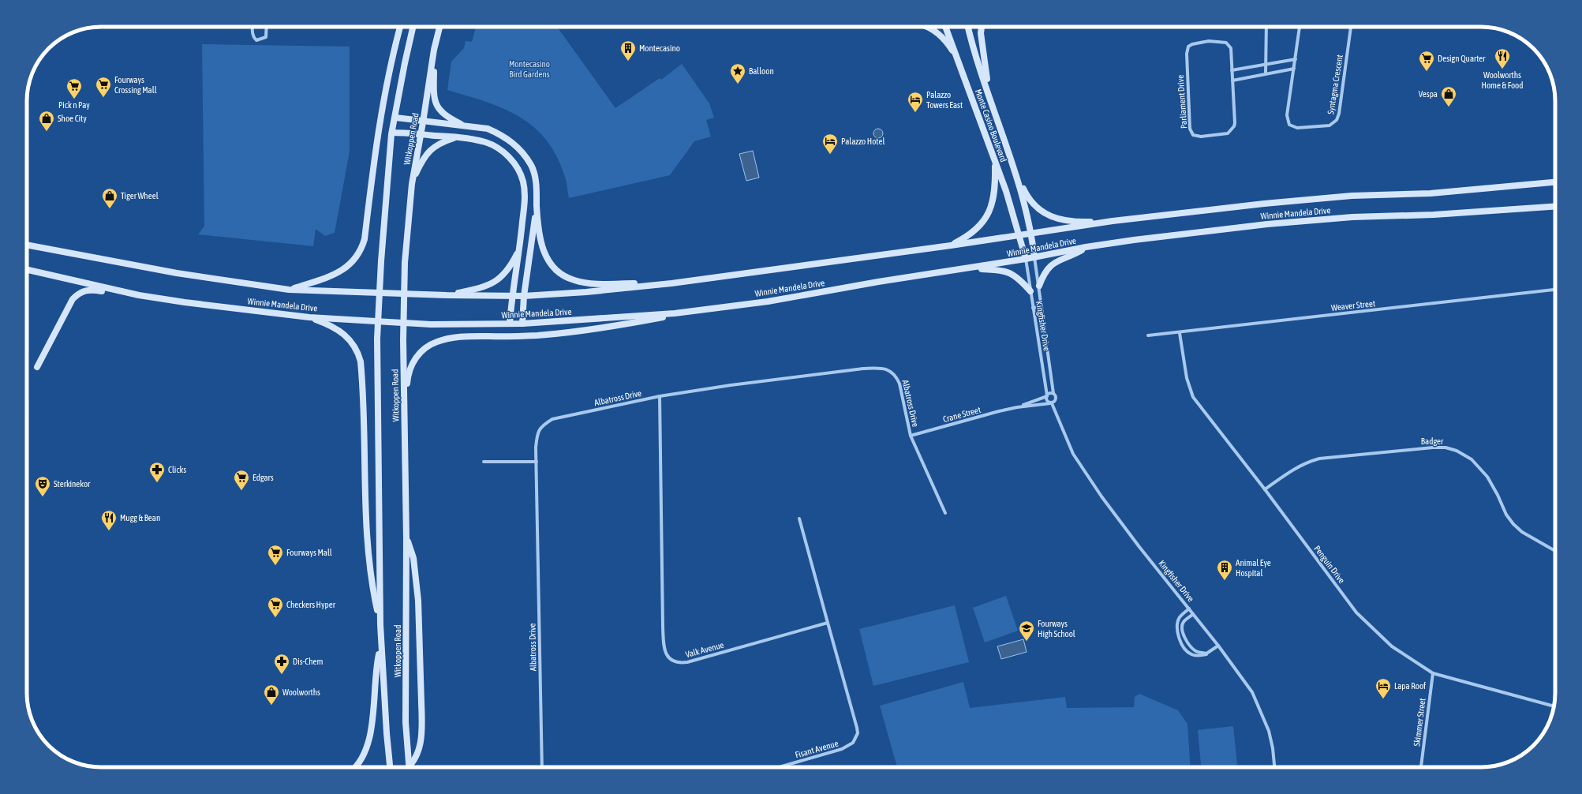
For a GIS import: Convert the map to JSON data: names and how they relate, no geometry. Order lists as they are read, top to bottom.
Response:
{
  "streets": {
    "main road": ["Monte Casino Boulevard", "Witkoppen Road", "Winnie Mandela Drive"],
    "street": [
      "Syntagma Crescent",
      "Parliament Drive",
      "Weaver Street",
      "Kingfisher Drive",
      "Albatross Drive",
      "Crane Street",
      "Badger",
      "Penguin Drive",
      "Valk Avenue",
      "Skimmer Street",
      "Fisant Avenue"
    ]
  },
  "crossings": [
    ["Monte Casino Boulevard", "Winnie Mandela Drive"],
    ["Monte Casino Boulevard", "Kingfisher Drive"],
    ["Winnie Mandela Drive", "Kingfisher Drive"],
    ["Weaver Street", "Penguin Drive"],
    ["Kingfisher Drive", "Crane Street"],
    ["Albatross Drive", "Crane Street"],
    ["Albatross Drive", "Valk Avenue"],
    ["Badger", "Penguin Drive"],
    ["Penguin Drive", "Skimmer Street"],
    ["Valk Avenue", "Fisant Avenue"]
  ],
  "parks": ["Montecasino Bird Gardens"],
  "places": {
    "building": ["Montecasino", "Animal Eye Hospital"],
    "restaurant": ["Woolworths Home & Food", "Mugg & Bean"],
    "supermarket": [
      "Design Quarter",
      "Fourways Crossing Mall",
      "Pick n Pay",
      "Edgars",
      "Fourways Mall",
      "Checkers Hyper"
    ],
    "place": ["Balloon"],
    "shop": [
      "Vespa",
      "Shoe City",
      "Tiger Wheel",
      "Woolworths"
    ],
    "hotel": ["Palazzo Towers East", "Palazzo Hotel", "Lapa Roof"],
    "pharmacy": ["Clicks", "Dis-Chem"],
    "theatre": ["Sterkinekor"],
    "school or university": ["Fourways High School"]
  }
}
